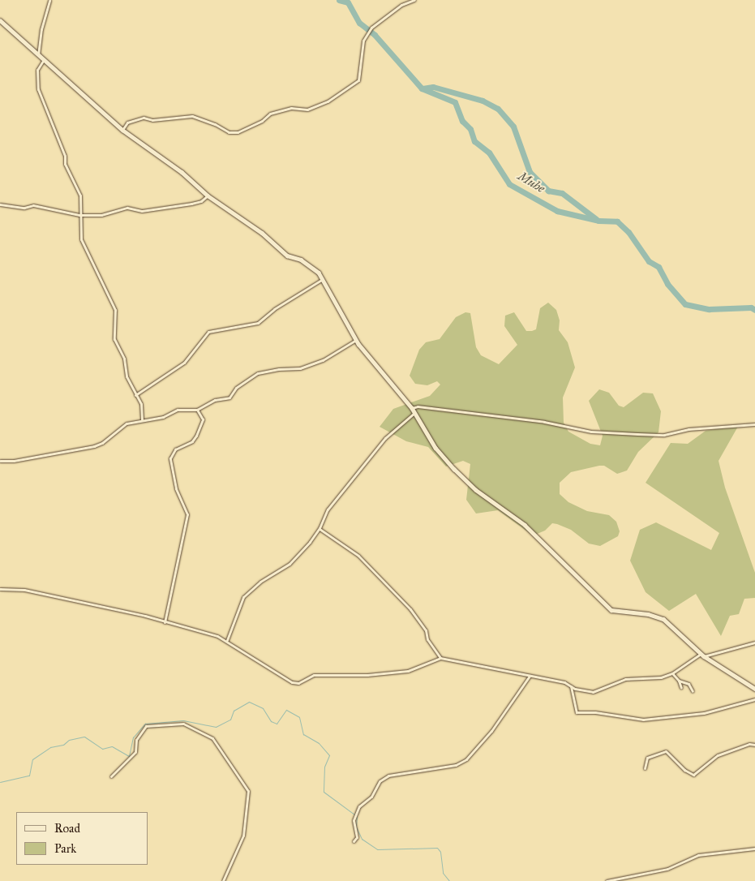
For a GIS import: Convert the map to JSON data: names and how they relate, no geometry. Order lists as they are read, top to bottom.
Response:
{
  "water": ["Muhe"],
  "legend": ["Road", "Park"]
}
